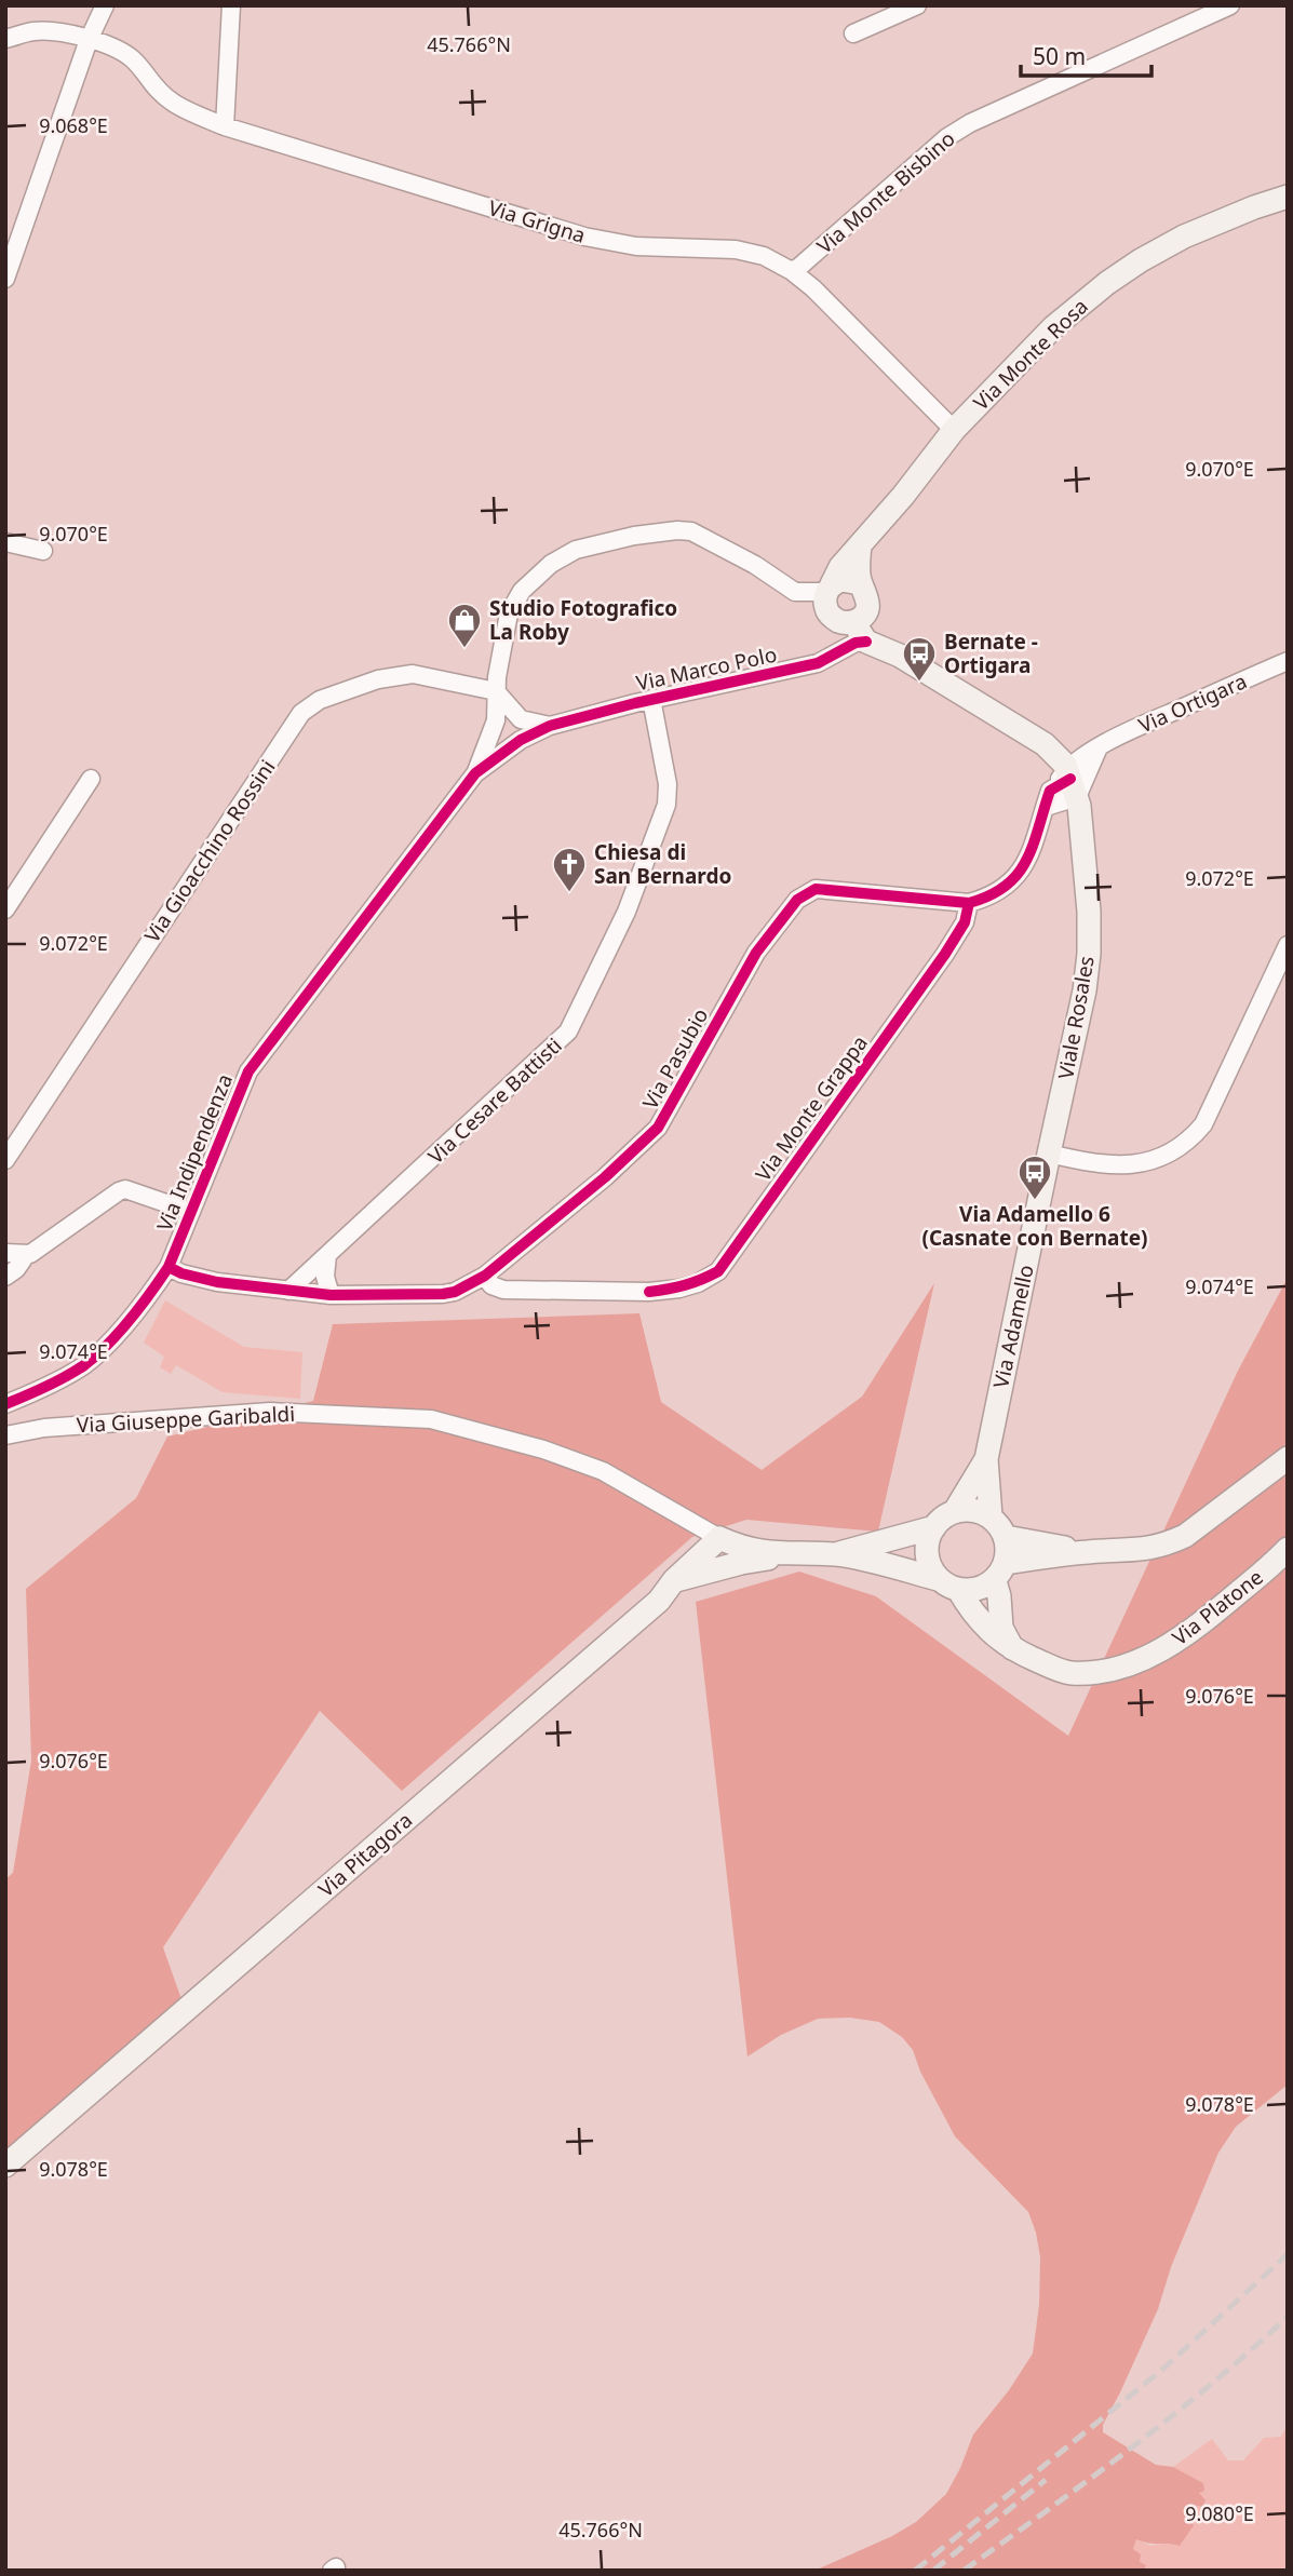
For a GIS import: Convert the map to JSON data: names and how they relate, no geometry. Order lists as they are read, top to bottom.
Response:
{
  "streets": {
    "street": [
      "Via Monte Bisbino",
      "Via Grigna",
      "Via Monte Rosa",
      "Via Marco Polo",
      "Via Ortigara",
      "Via Gioacchino Rossini",
      "Viale Rosales",
      "Via Pasubio",
      "Via Cesare Battisti",
      "Via Monte Grappa",
      "Via Indipendenza",
      "Via Adamello",
      "Via Giuseppe Garibaldi",
      "Via Platone",
      "Via Pitagora"
    ]
  },
  "crossings": [
    ["Via Monte Bisbino", "Via Grigna"],
    ["Via Grigna", "Via Monte Rosa"],
    ["Via Monte Rosa", "Via Marco Polo"],
    ["Via Marco Polo", "Via Cesare Battisti"],
    ["Via Marco Polo", "Via Indipendenza"],
    ["Via Ortigara", "Viale Rosales"],
    ["Via Ortigara", "Via Pasubio"],
    ["Viale Rosales", "Via Pasubio"],
    ["Viale Rosales", "Via Adamello"],
    ["Via Pasubio", "Via Cesare Battisti"],
    ["Via Pasubio", "Via Monte Grappa"],
    ["Via Pasubio", "Via Indipendenza"],
    ["Via Adamello", "Via Giuseppe Garibaldi"],
    ["Via Adamello", "Via Platone"],
    ["Via Giuseppe Garibaldi", "Via Platone"],
    ["Via Giuseppe Garibaldi", "Via Pitagora"]
  ],
  "places": {
    "shop": ["Studio Fotografico La Roby"],
    "bus stop": ["Bernate - Ortigara", "Via Adamello 6 (Casnate con Bernate)"],
    "church": ["Chiesa di San Bernardo"]
  },
  "scale_bar": "50 m",
  "coordinates": [
    "45.766°N",
    "9.068°E",
    "9.070°E",
    "9.072°E",
    "9.074°E",
    "9.076°E",
    "9.078°E",
    "9.080°E"
  ]
}
